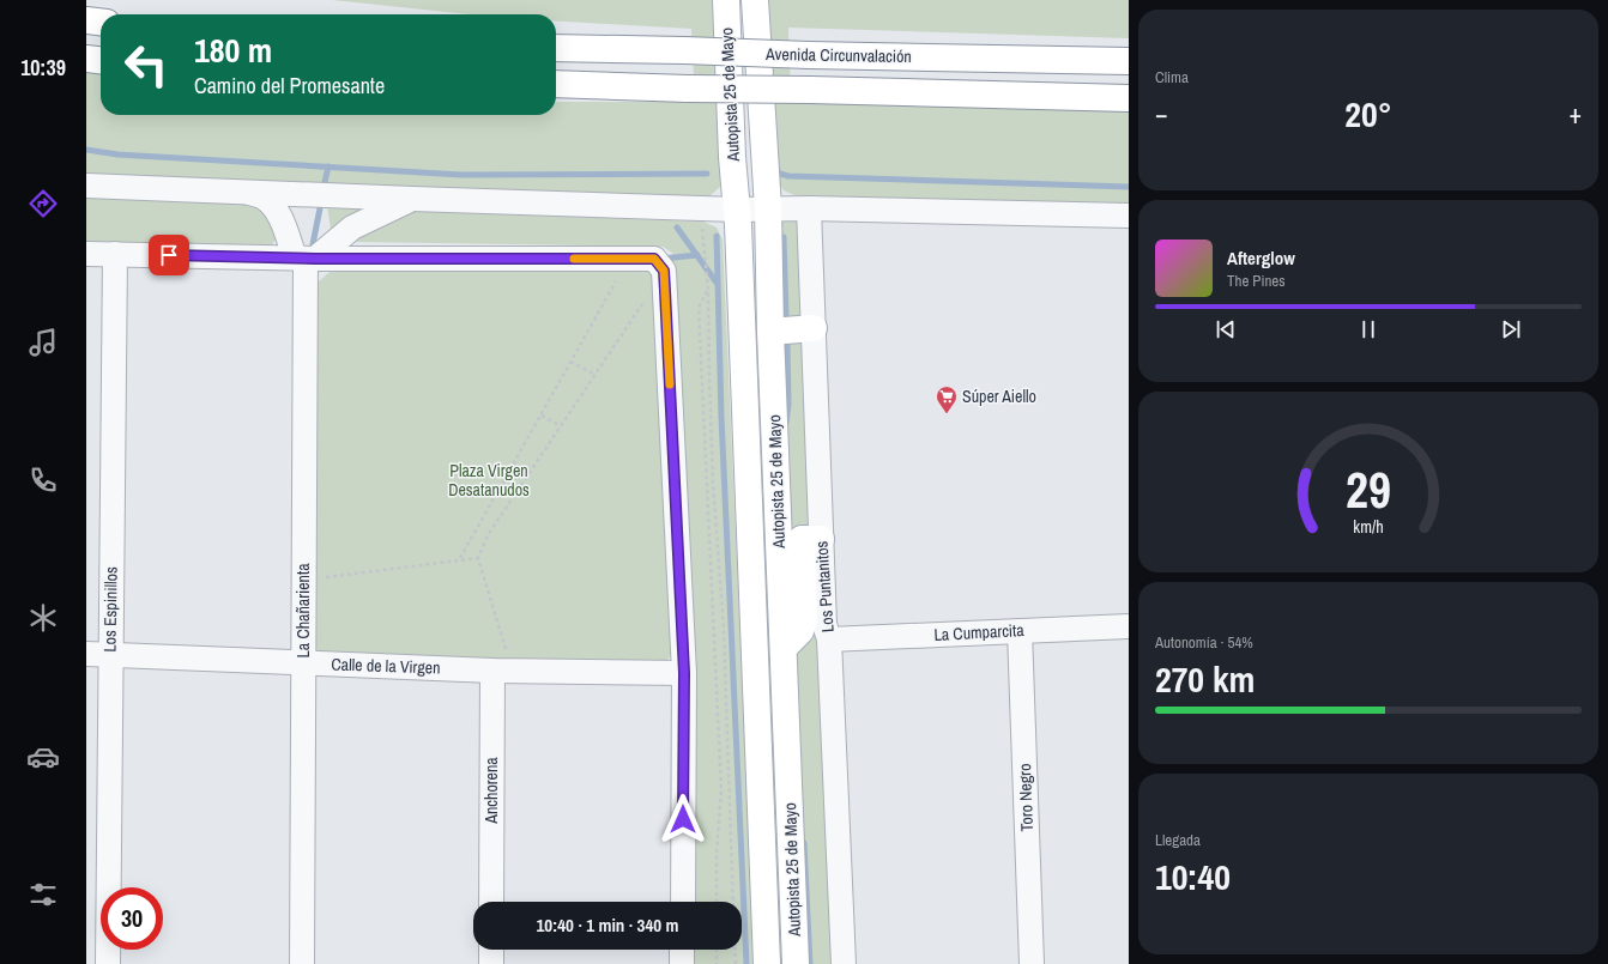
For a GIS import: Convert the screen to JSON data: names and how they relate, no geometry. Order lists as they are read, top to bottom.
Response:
{
  "streets": {
    "main road": ["Avenida Circunvalación", "Autopista 25 de Mayo"],
    "street": [
      "Los Puntanitos",
      "Los Espinillos",
      "La Chañarienta",
      "La Cumparcita",
      "Calle de la Virgen",
      "Anchorena",
      "Toro Negro"
    ]
  },
  "crossings": [
    ["Los Puntanitos", "La Cumparcita"],
    ["Los Espinillos", "Calle de la Virgen"],
    ["La Chañarienta", "Calle de la Virgen"],
    ["La Cumparcita", "Toro Negro"],
    ["Calle de la Virgen", "Anchorena"]
  ],
  "parks": ["Plaza Virgen Desatanudos"],
  "places": {
    "supermarket": ["Súper Aiello"]
  },
  "page": {
    "tabs": "10:39",
    "tile": [
      "Clima",
      ["Autonomía · 54%", "270 km"],
      ["Llegada", "10:40"]
    ],
    "turn": ["180 m", "Camino del Promesante"],
    "heat": ["−", "20°", "+"],
    "song": ["Afterglow", "The Pines"],
    "limit": "30",
    "trip": "10:40 · 1 min · 340 m",
    "gauge": ["29", "km/h"]
  }
}
